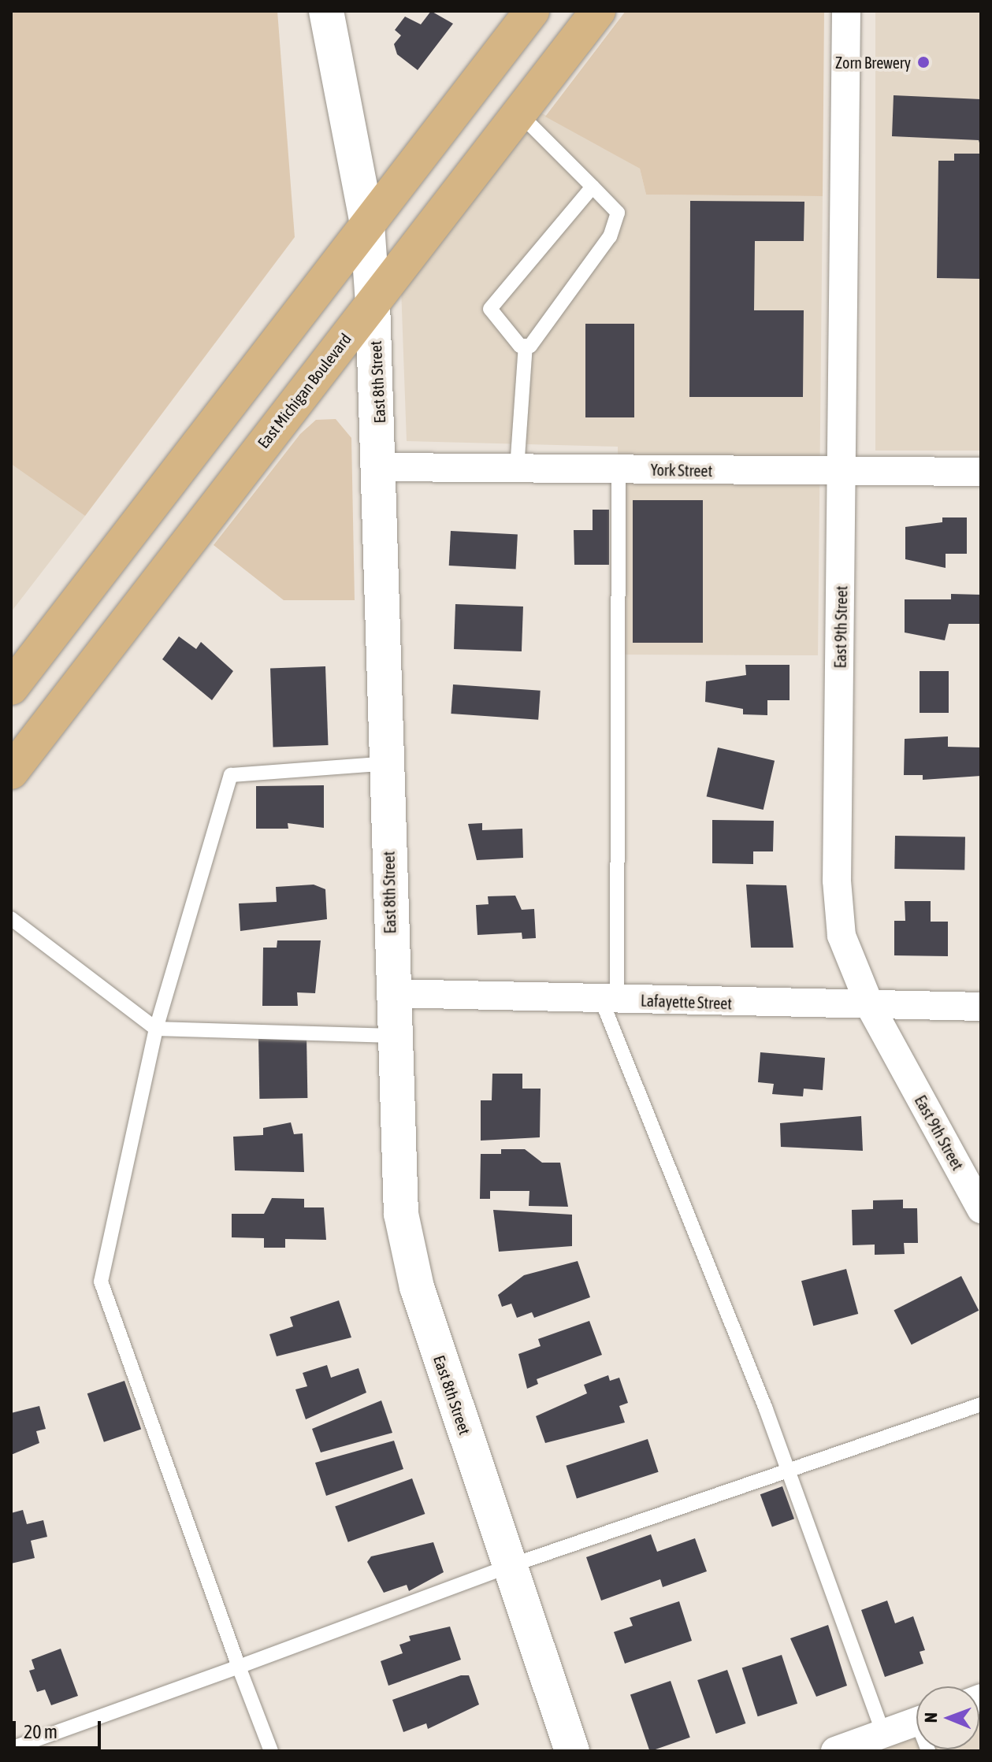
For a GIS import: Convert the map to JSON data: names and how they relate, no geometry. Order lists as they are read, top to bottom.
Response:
{
  "streets": {
    "main road": ["East Michigan Boulevard"],
    "street": [
      "East 8th Street",
      "York Street",
      "East 9th Street",
      "Lafayette Street"
    ]
  },
  "crossings": [
    ["East 8th Street", "East Michigan Boulevard"],
    ["East 8th Street", "York Street"],
    ["East 8th Street", "Lafayette Street"],
    ["York Street", "East 9th Street"],
    ["East 9th Street", "Lafayette Street"]
  ],
  "places": ["Zorn Brewery"],
  "scale_bar": "20 m",
  "north": "left"
}
